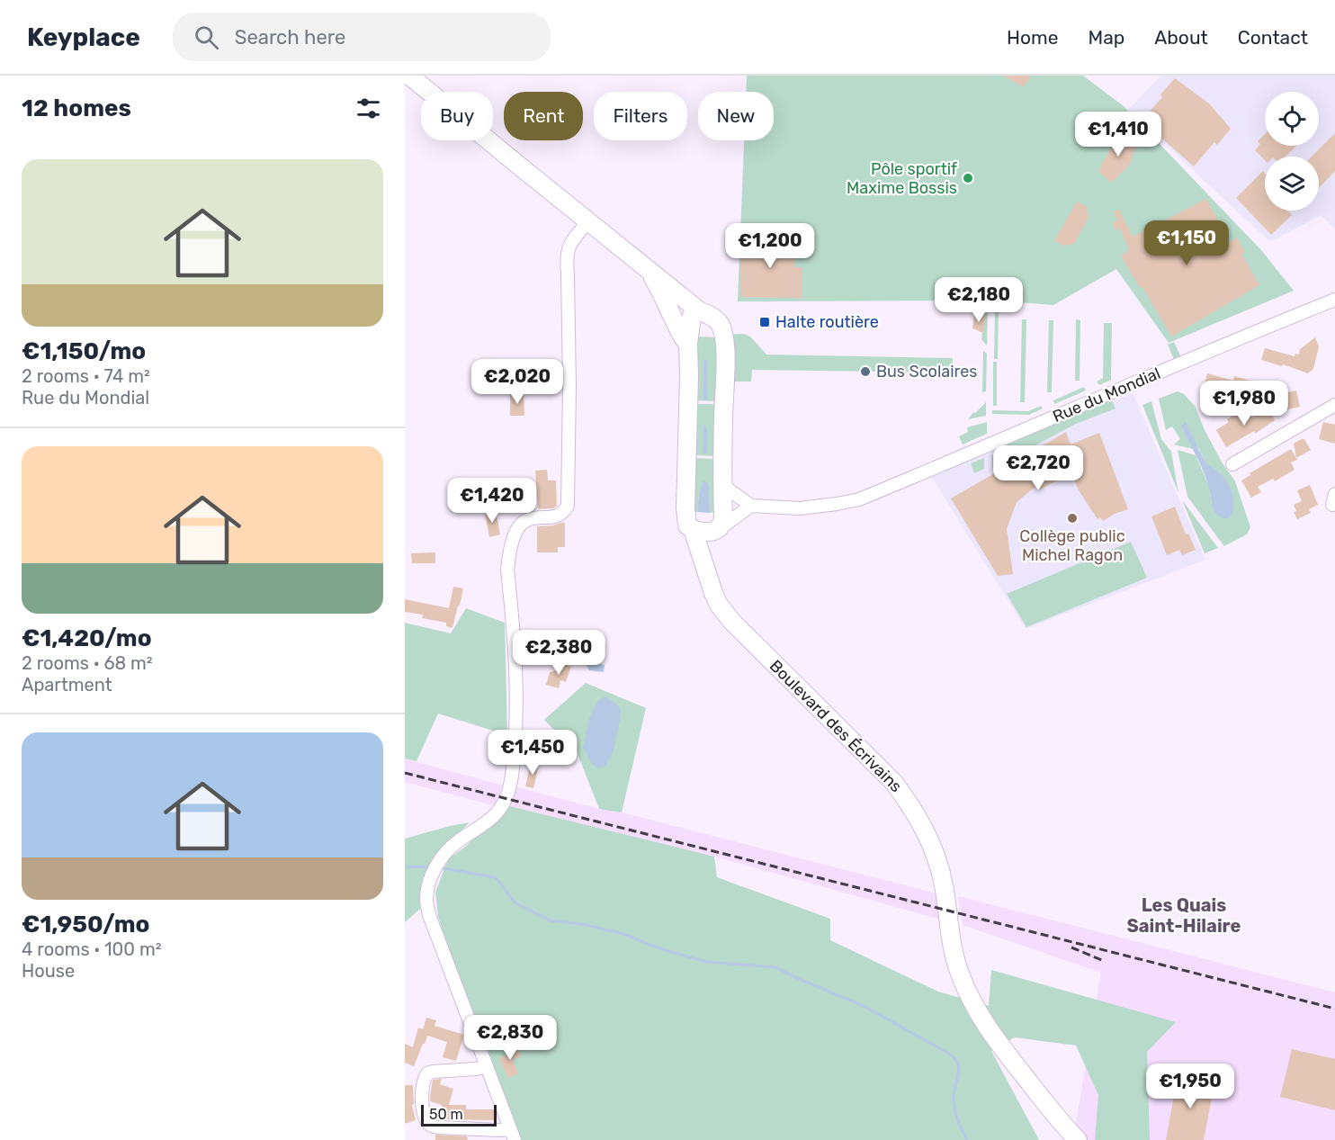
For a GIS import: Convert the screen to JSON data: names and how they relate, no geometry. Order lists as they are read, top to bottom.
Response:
{
  "streets": {
    "main road": ["Boulevard des Écrivains"],
    "street": ["Rue du Mondial"]
  },
  "districts": ["Les Quais Saint-Hilaire"],
  "places": {
    "other": ["Pôle sportif Maxime Bossis", "Bus Scolaires", "Collège public Michel Ragon"],
    "transit": ["Halte routière"]
  },
  "scale_bar": "50 m",
  "page": {
    "header": "Keyplace",
    "search": "Search here",
    "nav": [
      "Home",
      "Map",
      "About",
      "Contact"
    ],
    "heading": "12 homes",
    "chip": [
      "Buy",
      "Rent",
      "Filters",
      "New"
    ],
    "price": [
      "€1,410",
      "€1,150",
      "€1,200",
      "€2,180",
      "€2,020",
      "€1,980",
      "€2,720",
      "€1,420",
      "€2,380",
      "€1,450",
      "€2,830",
      "€1,950"
    ],
    "list": [
      {
        "name": "€1,150/mo",
        "note": "2 rooms · 74 m² · Rue du Mondial"
      },
      {
        "name": "€1,420/mo",
        "note": "2 rooms · 68 m² · Apartment"
      },
      {
        "name": "€1,950/mo",
        "note": "4 rooms · 100 m² · House"
      }
    ],
    "scale": "50 m"
  }
}
